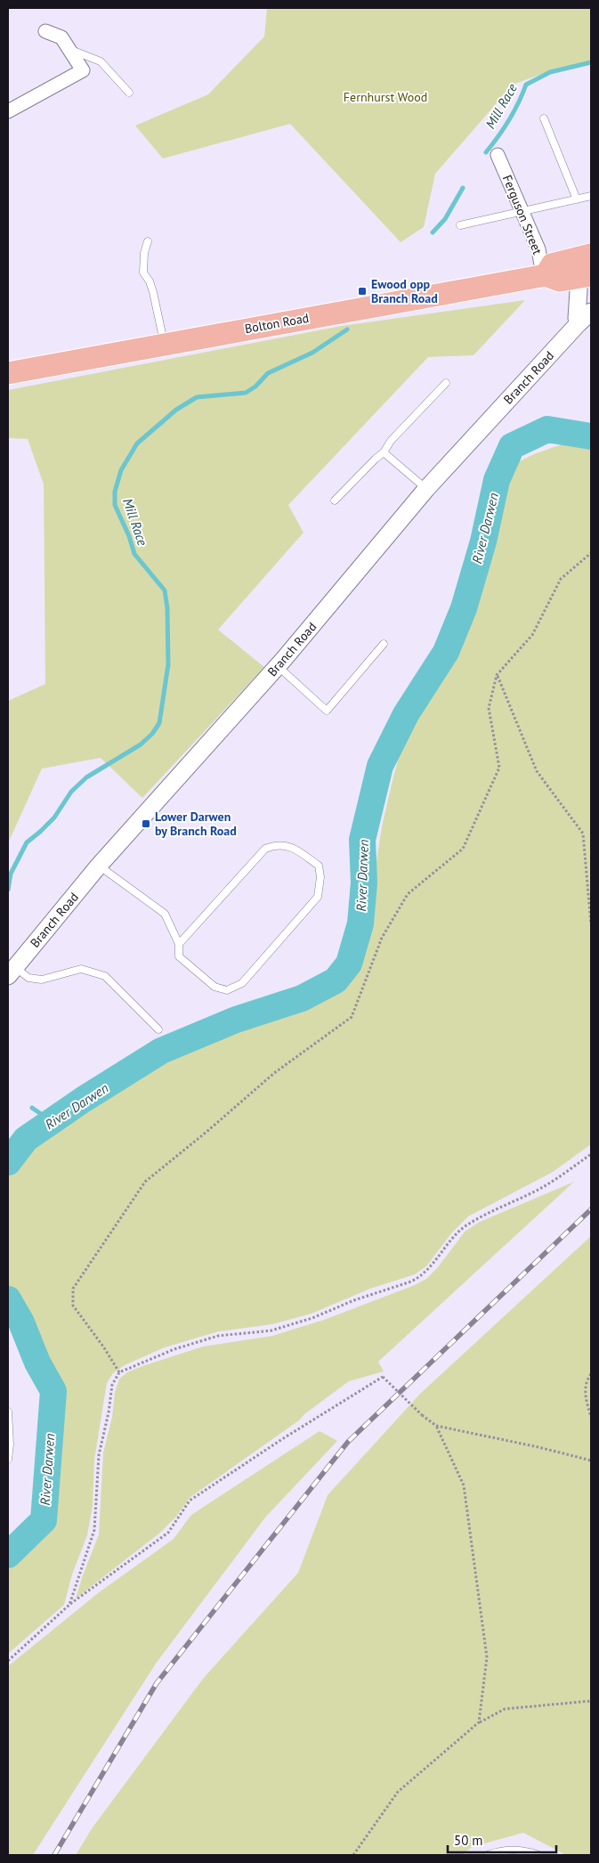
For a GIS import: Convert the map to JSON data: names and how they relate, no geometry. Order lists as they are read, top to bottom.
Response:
{
  "streets": {
    "highway": ["Bolton Road"],
    "street": ["Ferguson Street", "Branch Road"]
  },
  "crossings": [
    ["Ferguson Street", "Bolton Road"]
  ],
  "water": ["Mill Race", "River Darwen"],
  "parks": ["Fernhurst Wood"],
  "places": {
    "transit": ["Ewood opp Branch Road", "Lower Darwen by Branch Road"]
  },
  "scale_bar": "50 m"
}
